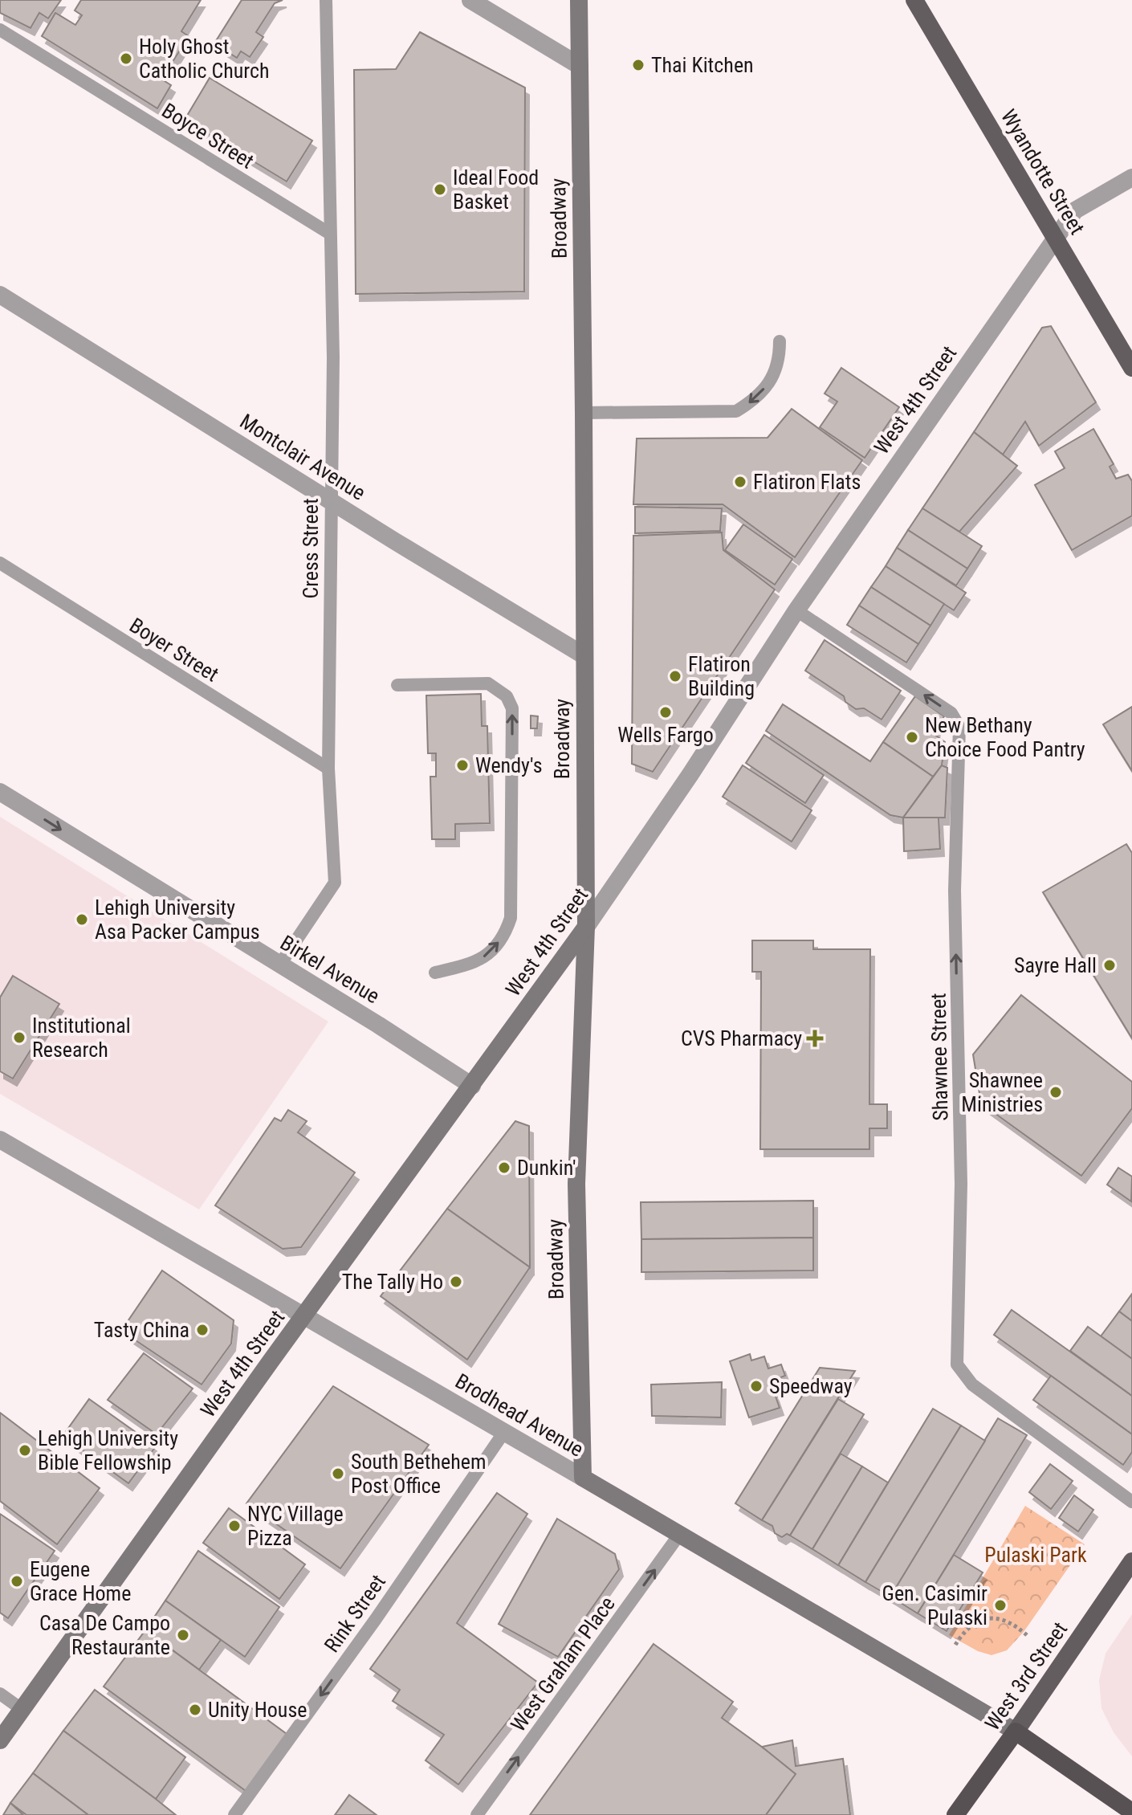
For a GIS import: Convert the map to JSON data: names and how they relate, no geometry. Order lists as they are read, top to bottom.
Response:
{
  "streets": {
    "highway": ["West 3rd Street"],
    "main road": [
      "Wyandotte Street",
      "Broadway",
      "West 4th Street",
      "Brodhead Avenue"
    ],
    "street": ["Montclair Avenue", "Birkel Avenue"],
    "lane": [
      "Boyce Street",
      "Cress Street",
      "Boyer Street",
      "Shawnee Street",
      "Rink Street",
      "West Graham Place"
    ]
  },
  "crossings": [
    ["Boyce Street", "Cress Street"],
    ["Wyandotte Street", "West 4th Street"],
    ["Broadway", "West 4th Street"],
    ["Broadway", "Montclair Avenue"],
    ["Broadway", "Brodhead Avenue"],
    ["West 4th Street", "Birkel Avenue"],
    ["West 4th Street", "Shawnee Street"],
    ["West 4th Street", "Brodhead Avenue"],
    ["Montclair Avenue", "Cress Street"],
    ["Cress Street", "Boyer Street"],
    ["Cress Street", "Birkel Avenue"],
    ["Brodhead Avenue", "Rink Street"],
    ["Brodhead Avenue", "West Graham Place"],
    ["Brodhead Avenue", "West 3rd Street"]
  ],
  "one_way": [
    "Birkel Avenue",
    "Shawnee Street",
    "Rink Street",
    "West Graham Place"
  ],
  "parks": ["Pulaski Park"],
  "places": {
    "other": [
      "Holy Ghost Catholic Church",
      "Thai Kitchen",
      "Ideal Food Basket",
      "Flatiron Flats",
      "Flatiron Building",
      "Wells Fargo",
      "New Bethany Choice Food Pantry",
      "Wendy's",
      "Lehigh University Asa Packer Campus",
      "Sayre Hall",
      "Institutional Research",
      "Shawnee Ministries",
      "Dunkin'",
      "The Tally Ho",
      "Tasty China",
      "Speedway",
      "Lehigh University Bible Fellowship",
      "South Bethehem Post Office",
      "NYC Village Pizza",
      "Eugene Grace Home",
      "Gen. Casimir Pulaski",
      "Casa De Campo Restaurante",
      "Unity House"
    ],
    "health": ["CVS Pharmacy"]
  }
}
